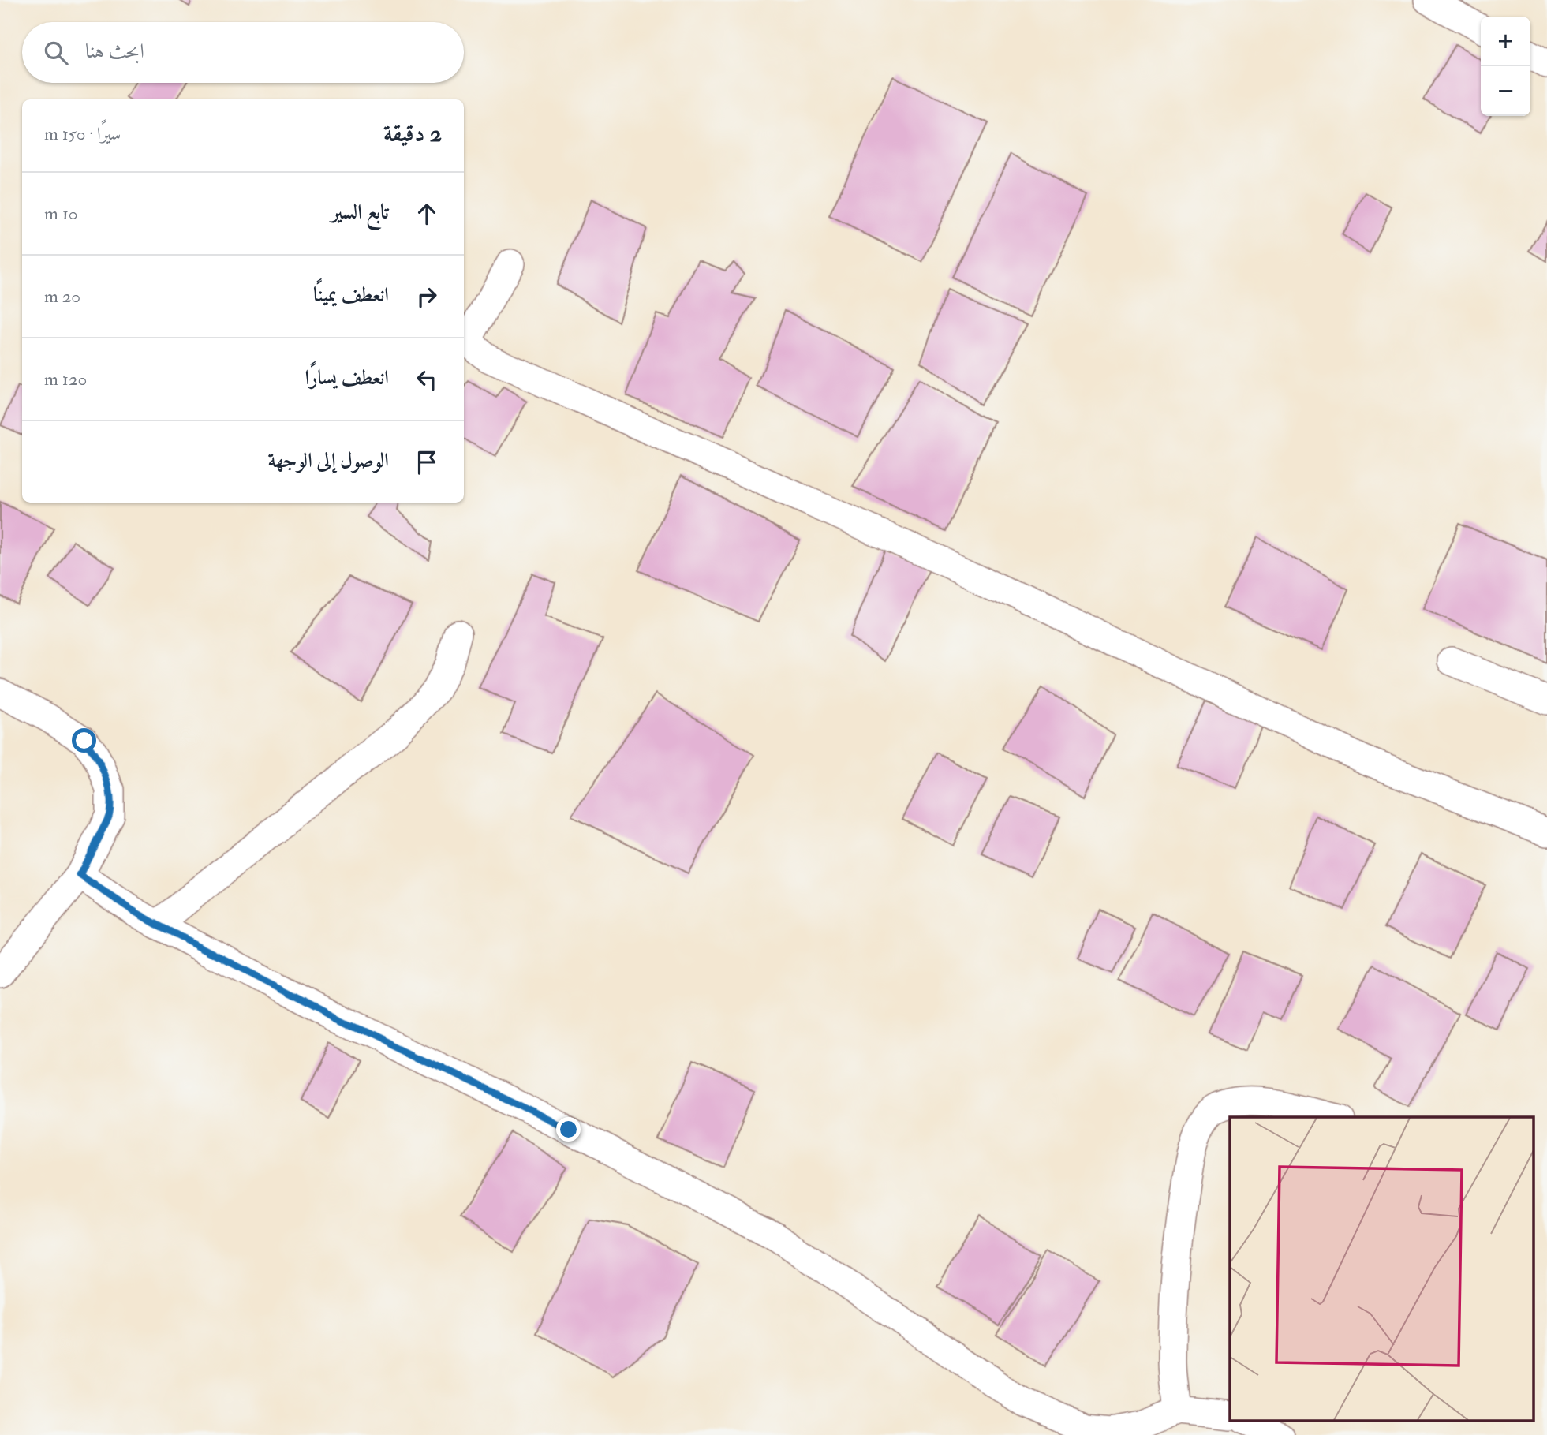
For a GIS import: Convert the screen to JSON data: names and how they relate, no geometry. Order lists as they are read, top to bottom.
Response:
{
  "page": {
    "map_buttons": ["+", "−"],
    "search": "ابحث هنا",
    "heading": ["2 دقيقة", "سيرًا · 150 m"],
    "list": [
      ["تابع السير", "10 m"],
      ["انعطف يمينًا", "20 m"],
      ["انعطف يسارًا", "120 m"],
      "الوصول إلى الوجهة"
    ]
  }
}
